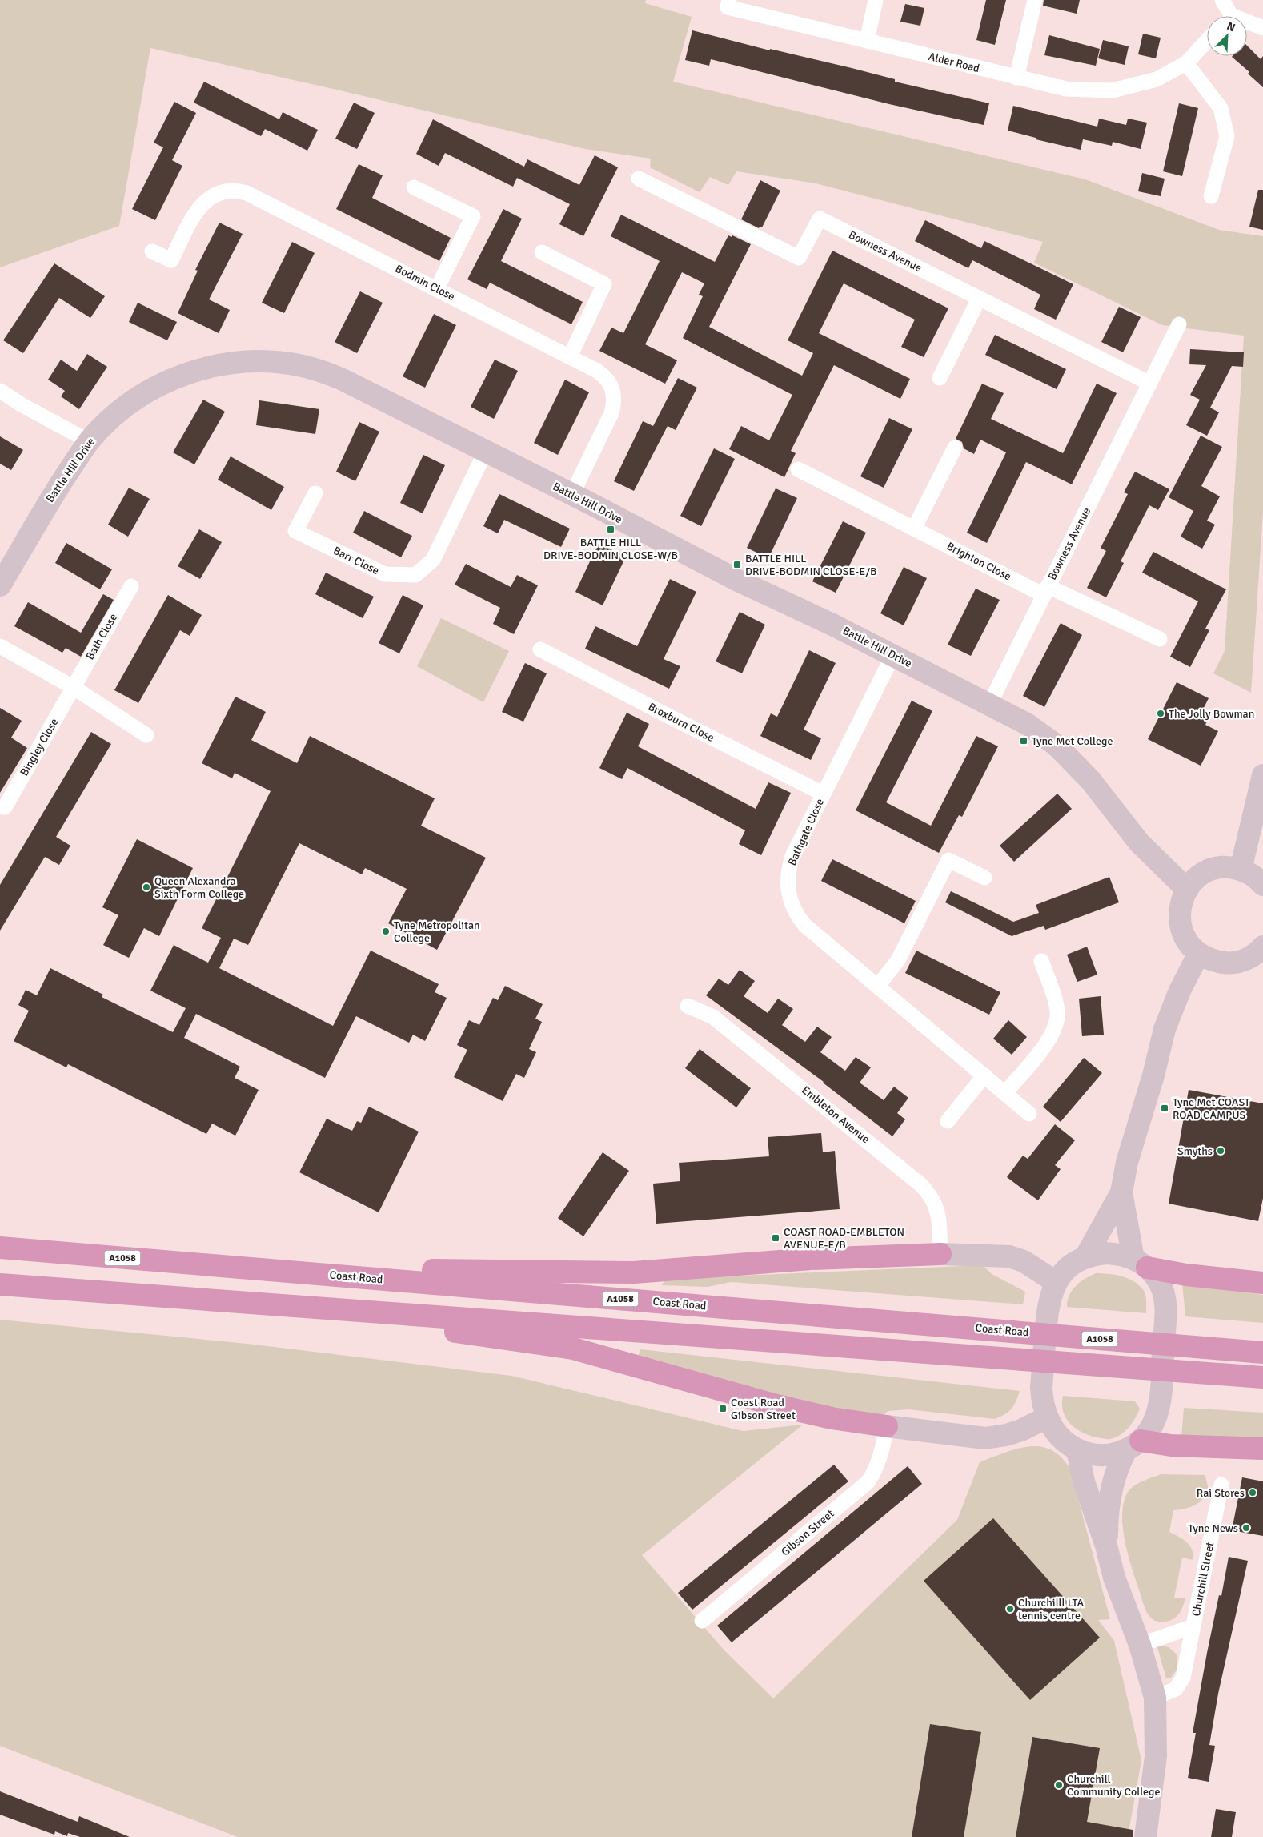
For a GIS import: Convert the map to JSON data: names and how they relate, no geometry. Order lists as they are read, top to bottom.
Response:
{
  "streets": {
    "highway": ["A1058", "Coast Road"],
    "street": [
      "Alder Road",
      "Bowness Avenue",
      "Bodmin Close",
      "Battle Hill Drive",
      "Barr Close",
      "Brighton Close",
      "Bath Close",
      "Broxburn Close",
      "Bingley Close",
      "Bathgate Close",
      "Embleton Avenue",
      "Gibson Street",
      "Churchill Street"
    ]
  },
  "crossings": [
    ["Bowness Avenue", "Battle Hill Drive"],
    ["Bowness Avenue", "Brighton Close"],
    ["Bodmin Close", "Battle Hill Drive"],
    ["Battle Hill Drive", "Barr Close"],
    ["Battle Hill Drive", "Bathgate Close"],
    ["Bath Close", "Bingley Close"],
    ["Broxburn Close", "Bathgate Close"]
  ],
  "places": {
    "transit": [
      "BATTLE HILL DRIVE-BODMIN CLOSE-W/B",
      "BATTLE HILL DRIVE-BODMIN CLOSE-E/B",
      "Tyne Met College",
      "Tyne Met COAST ROAD CAMPUS",
      "COAST ROAD-EMBLETON AVENUE-E/B",
      "Coast Road Gibson Street"
    ],
    "other": [
      "The Jolly Bowman",
      "Queen Alexandra Sixth Form College",
      "Tyne Metropolitan College",
      "Smyths",
      "Rai Stores",
      "Tyne News",
      "Churchilll LTA tennis centre",
      "Churchill Community College"
    ]
  },
  "north": "top right"
}
